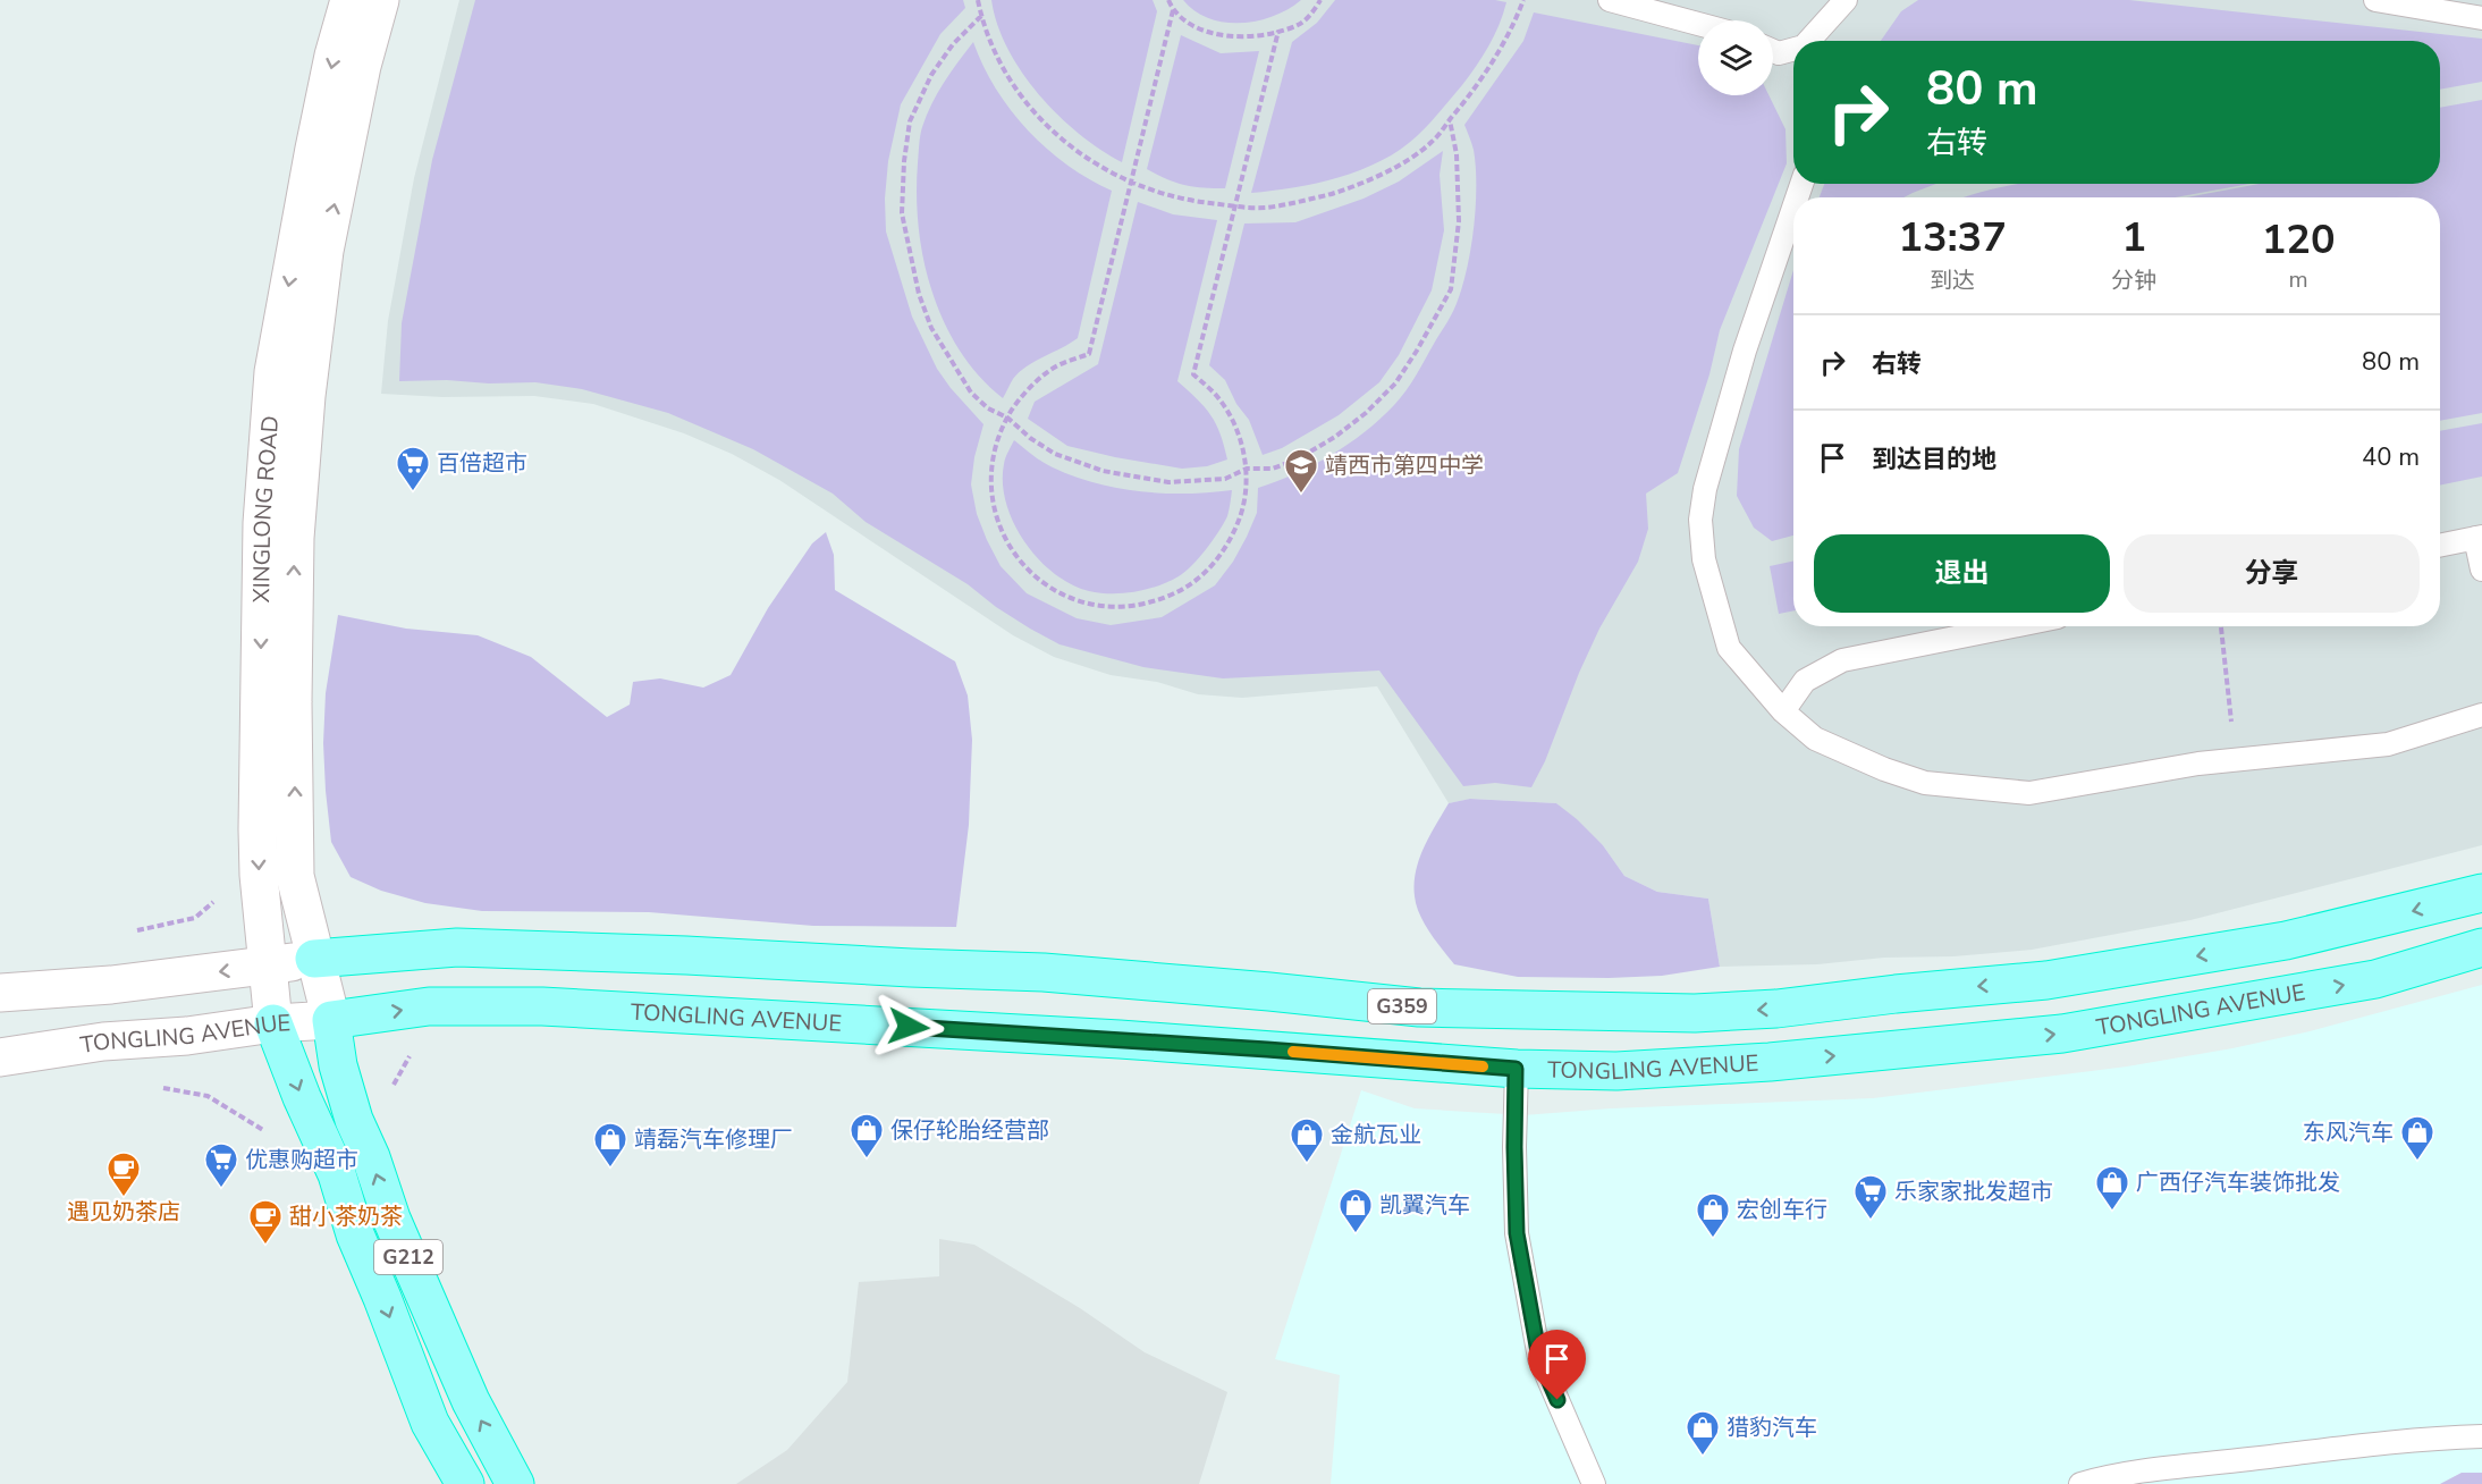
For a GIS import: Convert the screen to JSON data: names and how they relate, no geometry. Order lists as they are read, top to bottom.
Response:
{
  "streets": {
    "highway": ["G359", "TONGLING AVENUE", "G212"],
    "main road": ["XINGLONG ROAD"]
  },
  "crossings": [
    ["XINGLONG ROAD", "G359"],
    ["XINGLONG ROAD", "TONGLING AVENUE"],
    ["XINGLONG ROAD", "G212"],
    ["TONGLING AVENUE", "G212"]
  ],
  "places": {
    "supermarket": ["百倍超市", "优惠购超市", "乐家家批发超市"],
    "school or university": ["靖西市第四中学"],
    "shop": [
      "保仔轮胎经营部",
      "东风汽车",
      "金航瓦业",
      "靖磊汽车修理厂",
      "广西仔汽车装饰批发",
      "凯翼汽车",
      "宏创车行",
      "猎豹汽车"
    ],
    "cafe": ["遇见奶茶店", "甜小茶奶茶"]
  },
  "page": {
    "turn": ["80 m", "右转"],
    "eta": [
      "13:37",
      "到达",
      "1",
      "分钟",
      "120",
      "m"
    ],
    "list": [
      {
        "name": "右转",
        "value": "80 m"
      },
      {
        "name": "到达目的地",
        "value": "40 m"
      }
    ],
    "buttons": ["退出", "分享"]
  }
}
